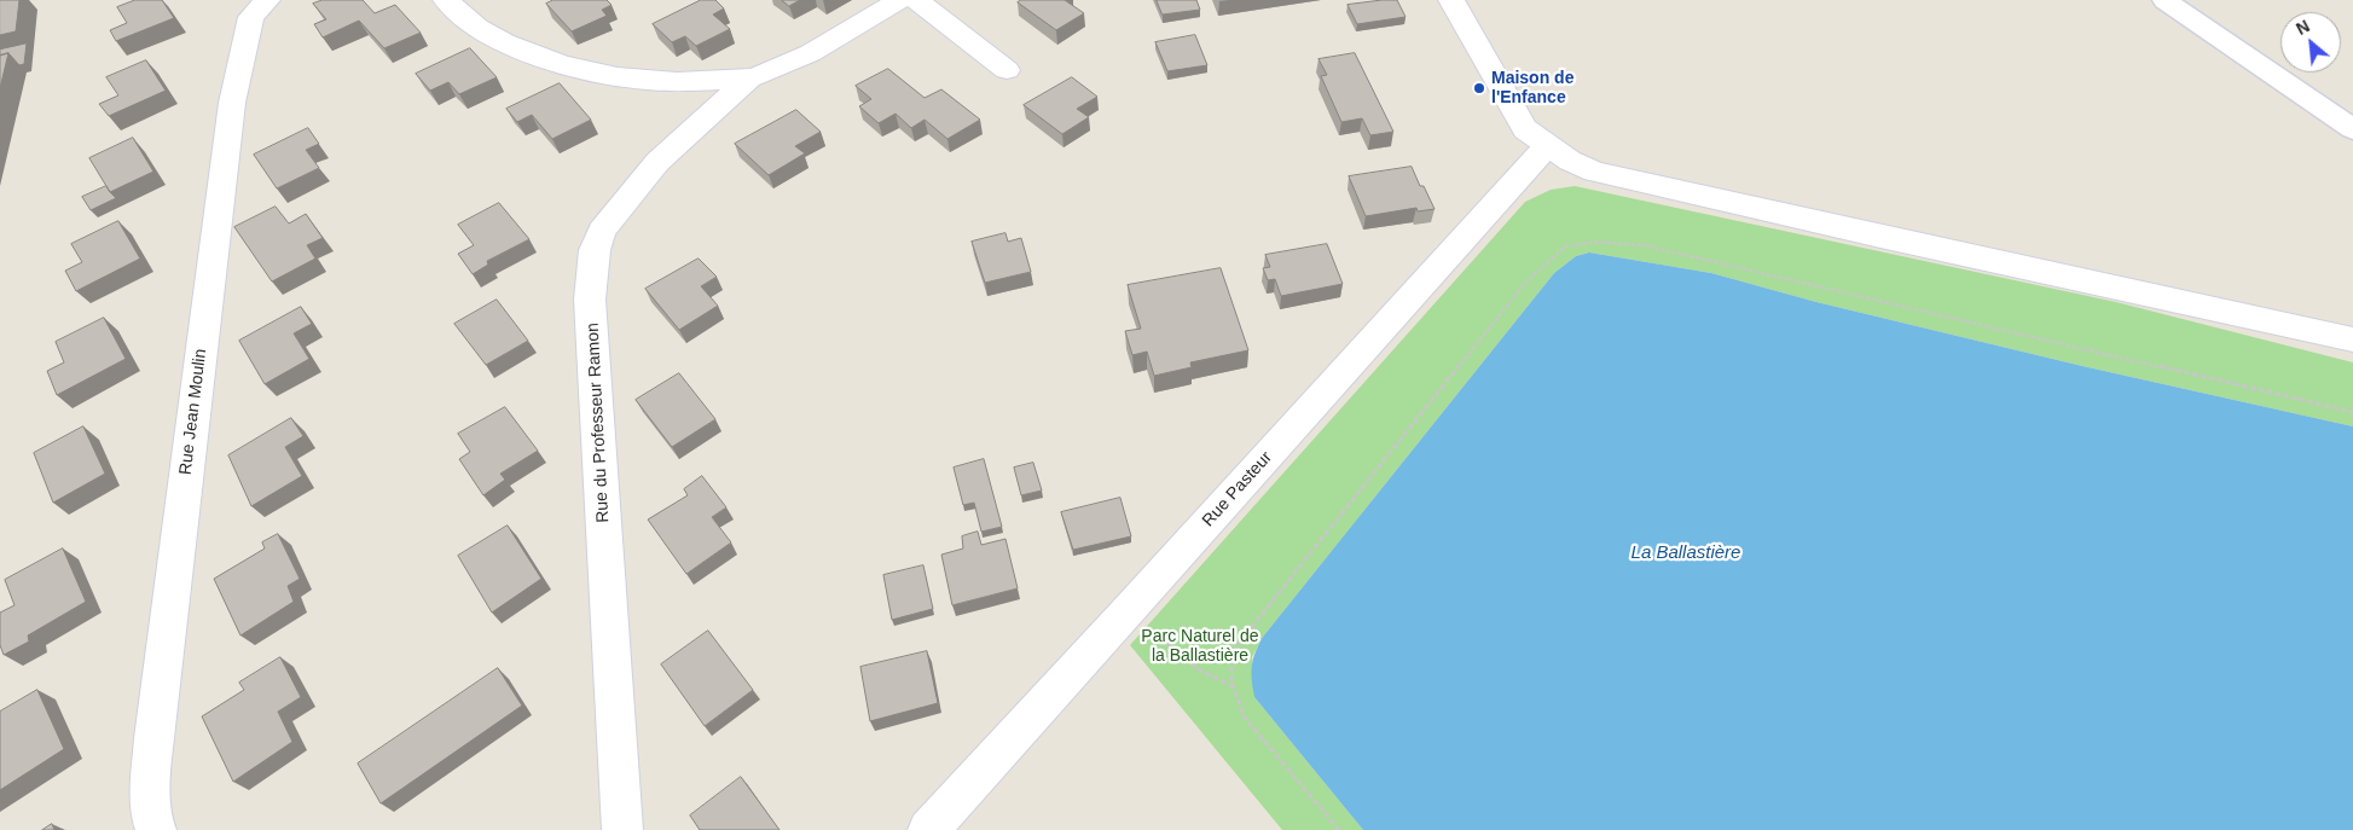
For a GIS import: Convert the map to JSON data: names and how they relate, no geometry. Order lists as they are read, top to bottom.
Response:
{
  "streets": {
    "street": ["Rue Jean Moulin", "Rue du Professeur Ramon", "Rue Pasteur"]
  },
  "water": ["La Ballastière"],
  "parks": ["Parc Naturel de la Ballastière"],
  "places": ["Maison de l'Enfance"],
  "north": "top left"
}
